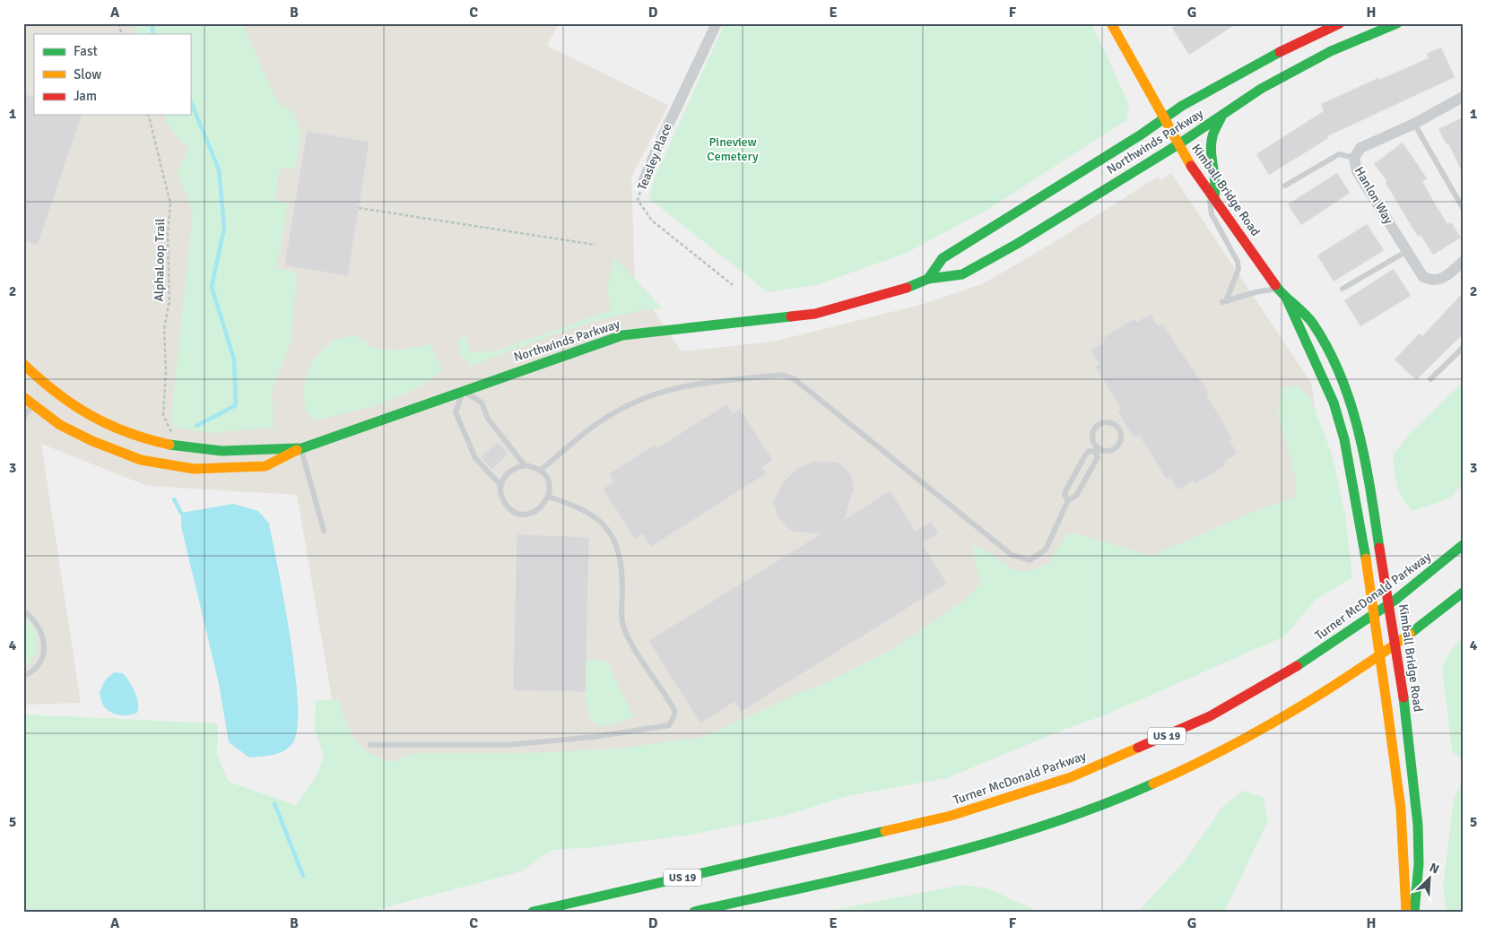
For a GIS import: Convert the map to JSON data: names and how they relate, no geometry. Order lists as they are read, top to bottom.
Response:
{
  "streets": {
    "main road": [
      "Northwinds Parkway",
      "Kimball Bridge Road",
      "Turner McDonald Parkway",
      "US 19"
    ],
    "street": ["Teasley Place", "Hanlon Way"],
    "path": ["AlphaLoop Trail"]
  },
  "crossings": [
    ["Northwinds Parkway", "Kimball Bridge Road"]
  ],
  "parks": ["Pineview Cemetery"],
  "legend": ["Fast", "Slow", "Jam"],
  "north": "top right",
  "grid": {
    "columns": [
      "A",
      "B",
      "C",
      "D",
      "E",
      "F",
      "G",
      "H"
    ],
    "rows": [
      "1",
      "2",
      "3",
      "4",
      "5"
    ]
  }
}
